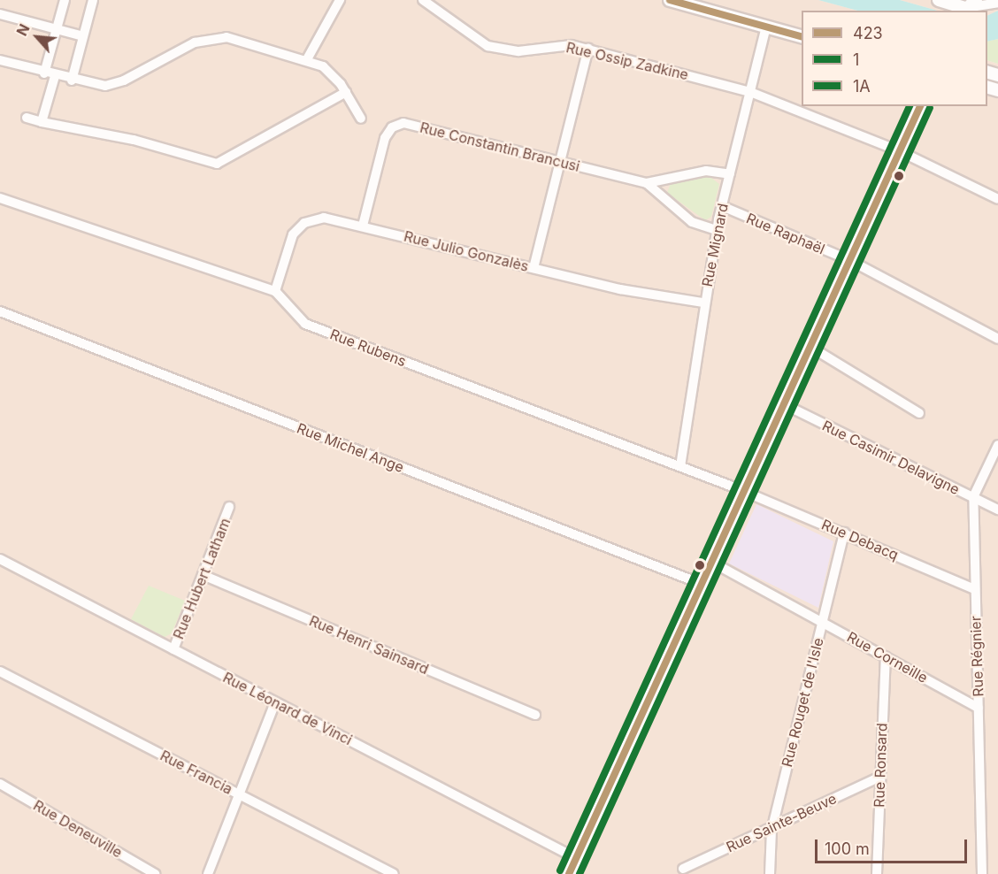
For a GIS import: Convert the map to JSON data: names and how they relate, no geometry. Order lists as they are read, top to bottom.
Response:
{
  "streets": {
    "street": [
      "Rue Ossip Zadkine",
      "Rue Constantin Brancusi",
      "Rue Raphaël",
      "Rue Mignard",
      "Rue Julio Gonzalès",
      "Rue Rubens",
      "Rue Michel Ange",
      "Rue Casimir Delavigne",
      "Rue Debacq",
      "Rue Hubert Latham",
      "Rue Henri Sainsard",
      "Rue Régnier",
      "Rue Corneille",
      "Rue Rouget de l'Isle",
      "Rue Léonard de Vinci",
      "Rue Ronsard",
      "Rue Francia",
      "Rue Sainte-Beuve",
      "Rue Deneuville"
    ]
  },
  "crossings": [
    ["Rue Ossip Zadkine", "Rue Mignard"],
    ["Rue Constantin Brancusi", "Rue Mignard"],
    ["Rue Constantin Brancusi", "Rue Julio Gonzalès"],
    ["Rue Raphaël", "Rue Mignard"],
    ["Rue Mignard", "Rue Julio Gonzalès"],
    ["Rue Mignard", "Rue Rubens"],
    ["Rue Julio Gonzalès", "Rue Rubens"],
    ["Rue Rubens", "Rue Debacq"],
    ["Rue Casimir Delavigne", "Rue Régnier"],
    ["Rue Debacq", "Rue Régnier"],
    ["Rue Debacq", "Rue Rouget de l'Isle"],
    ["Rue Hubert Latham", "Rue Henri Sainsard"],
    ["Rue Hubert Latham", "Rue Léonard de Vinci"],
    ["Rue Régnier", "Rue Corneille"],
    ["Rue Corneille", "Rue Rouget de l'Isle"],
    ["Rue Corneille", "Rue Ronsard"],
    ["Rue Rouget de l'Isle", "Rue Sainte-Beuve"],
    ["Rue Ronsard", "Rue Sainte-Beuve"]
  ],
  "lines": ["transit line 423", "transit line 1A", "transit line 1"],
  "legend": ["423", "1", "1A"],
  "scale_bar": "100 m",
  "north": "top left"
}
